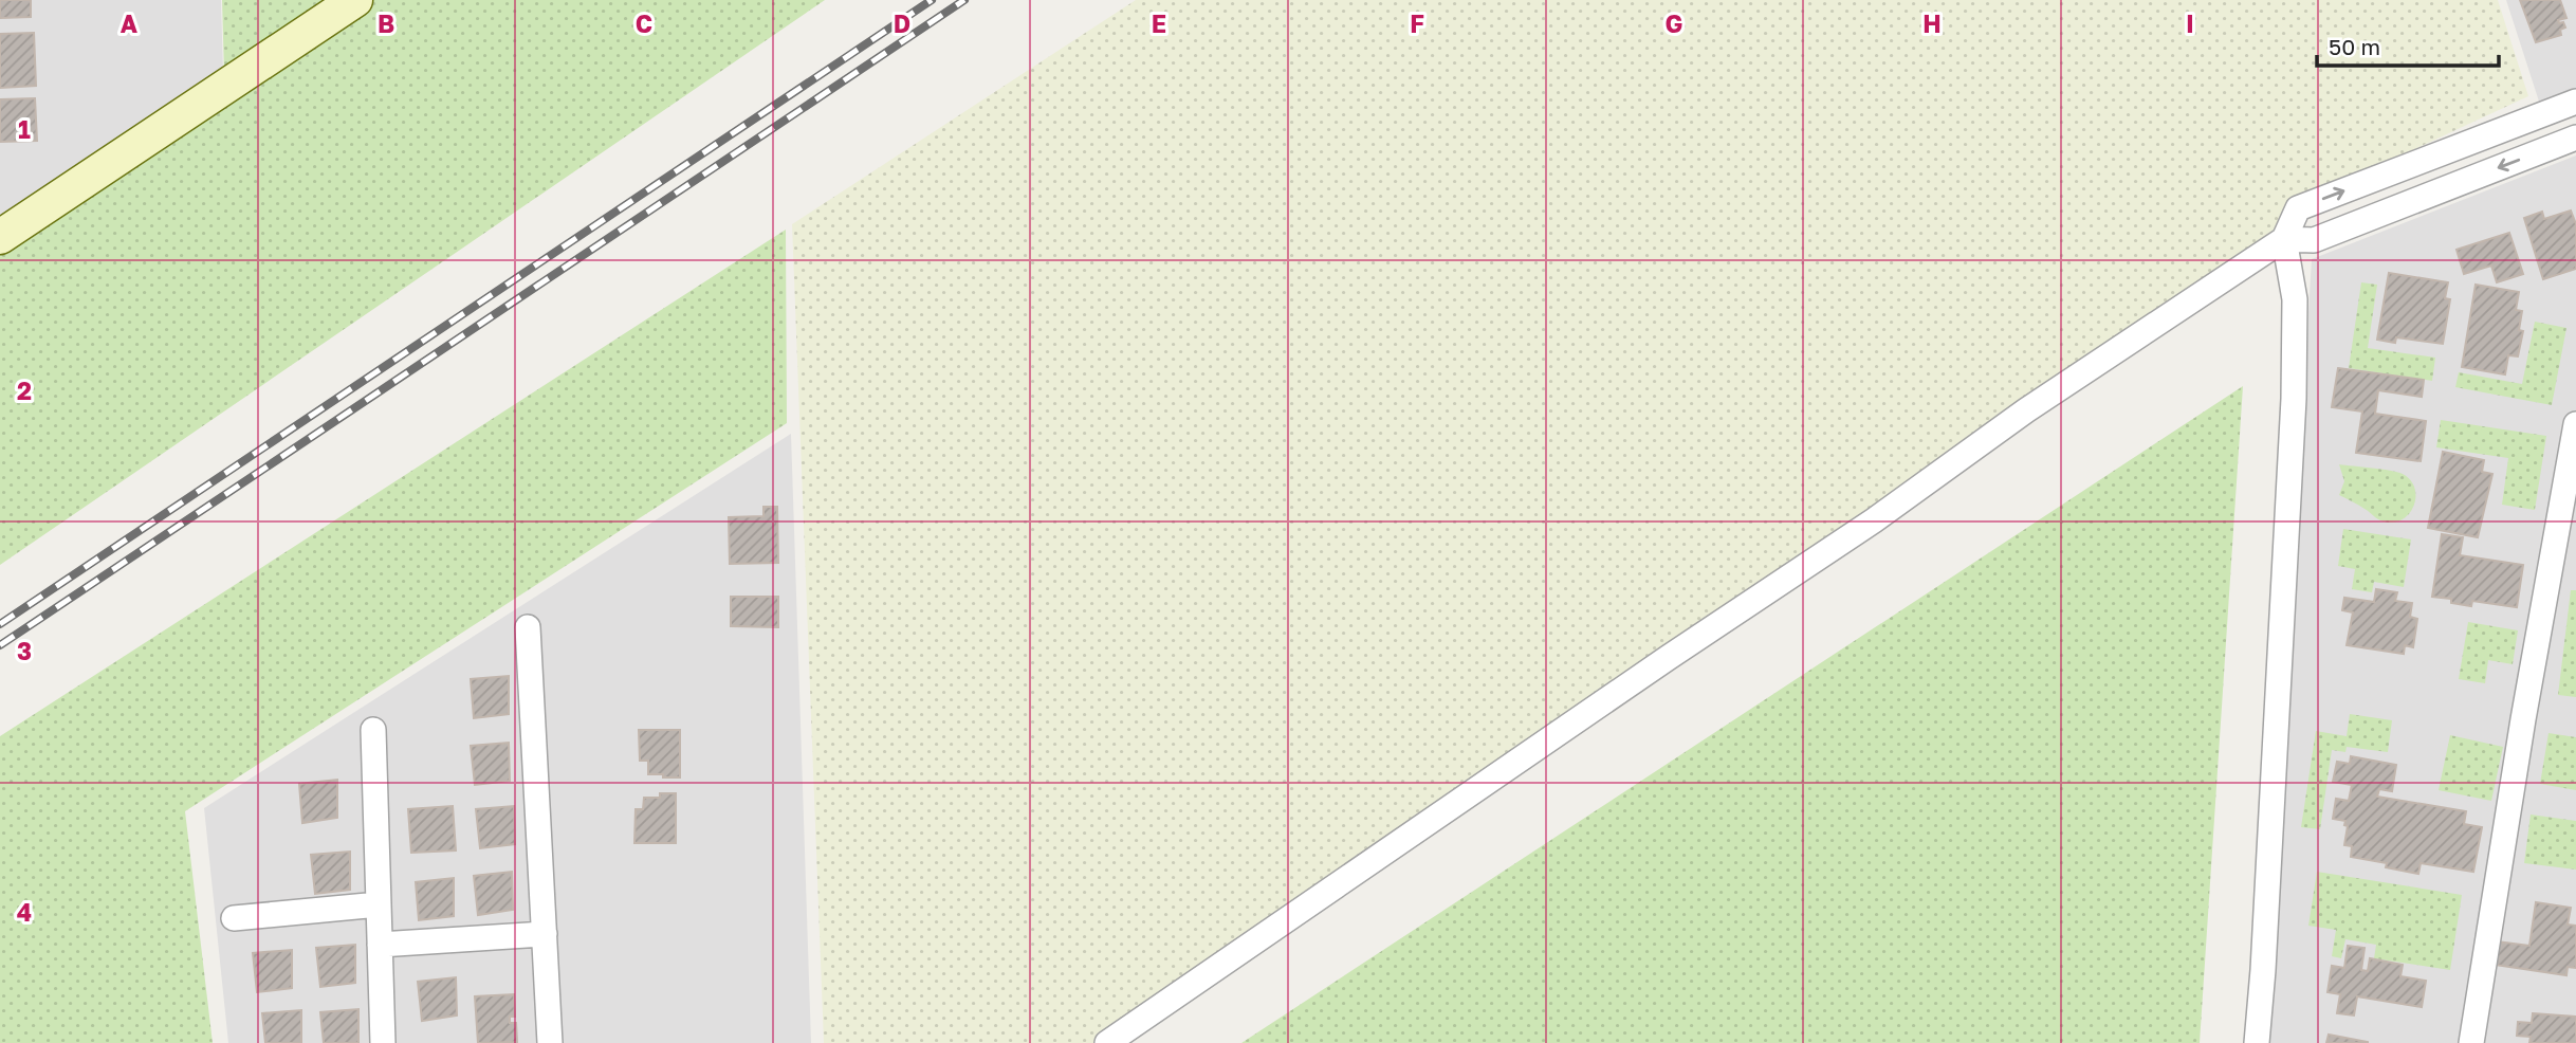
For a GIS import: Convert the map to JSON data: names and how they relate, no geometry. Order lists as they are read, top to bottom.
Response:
{
  "scale_bar": "50 m",
  "grid": {
    "columns": [
      "A",
      "B",
      "C",
      "D",
      "E",
      "F",
      "G",
      "H",
      "I"
    ],
    "rows": [
      "1",
      "2",
      "3",
      "4"
    ]
  }
}
